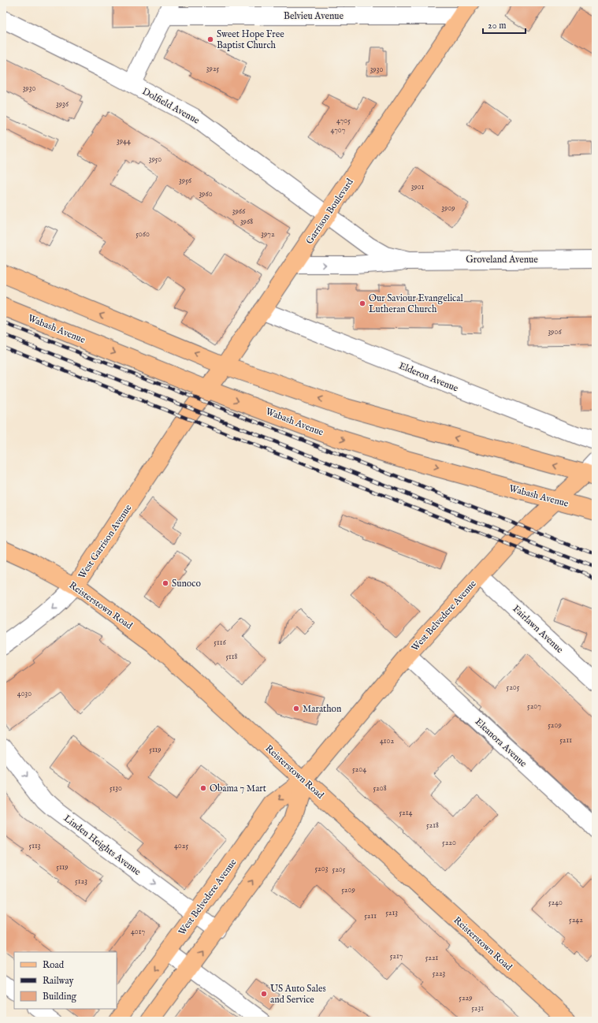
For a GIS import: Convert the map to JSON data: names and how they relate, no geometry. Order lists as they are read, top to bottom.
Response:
{
  "streets": {
    "main road": [
      "Garrison Boulevard",
      "Wabash Avenue",
      "West Garrison Avenue",
      "Reisterstown Road",
      "West Belvedere Avenue"
    ],
    "street": [
      "Belvieu Avenue",
      "Dolfield Avenue",
      "Groveland Avenue",
      "Elderon Avenue",
      "Fairlawn Avenue",
      "Eleanora Avenue",
      "Linden Heights Avenue"
    ]
  },
  "crossings": [
    ["Belvieu Avenue", "Garrison Boulevard"],
    ["Dolfield Avenue", "Garrison Boulevard"],
    ["Dolfield Avenue", "Groveland Avenue"],
    ["Garrison Boulevard", "Groveland Avenue"],
    ["Garrison Boulevard", "Wabash Avenue"],
    ["Garrison Boulevard", "Elderon Avenue"],
    ["Garrison Boulevard", "West Garrison Avenue"],
    ["Wabash Avenue", "West Belvedere Avenue"],
    ["West Garrison Avenue", "Reisterstown Road"],
    ["Reisterstown Road", "West Belvedere Avenue"],
    ["West Belvedere Avenue", "Fairlawn Avenue"],
    ["West Belvedere Avenue", "Eleanora Avenue"],
    ["West Belvedere Avenue", "Linden Heights Avenue"]
  ],
  "one_way": ["Linden Heights Avenue"],
  "places": [
    "Sweet Hope Free Baptist Church",
    "Our Saviour Evangelical Lutheran Church",
    "Sunoco",
    "Marathon",
    "Obama 7 Mart",
    "US Auto Sales and Service"
  ],
  "house_numbers": [
    "3925",
    "3930",
    "3930",
    "3936",
    "4705",
    "4707",
    "3944",
    "3950",
    "3956",
    "3901",
    "3960",
    "3909",
    "3966",
    "3968",
    "5060",
    "3972",
    "3906",
    "5116",
    "5118",
    "5205",
    "4030",
    "5207",
    "5209",
    "5211",
    "4102",
    "5119",
    "5204",
    "5130",
    "5208",
    "5214",
    "5218",
    "5220",
    "5113",
    "4025",
    "5119",
    "5203",
    "5205",
    "5123",
    "5209",
    "5240",
    "5213",
    "5211",
    "5242",
    "4017",
    "5217",
    "5221",
    "5223",
    "5229",
    "5231"
  ],
  "legend": ["Road", "Railway", "Building"],
  "scale_bar": "20 m"
}
